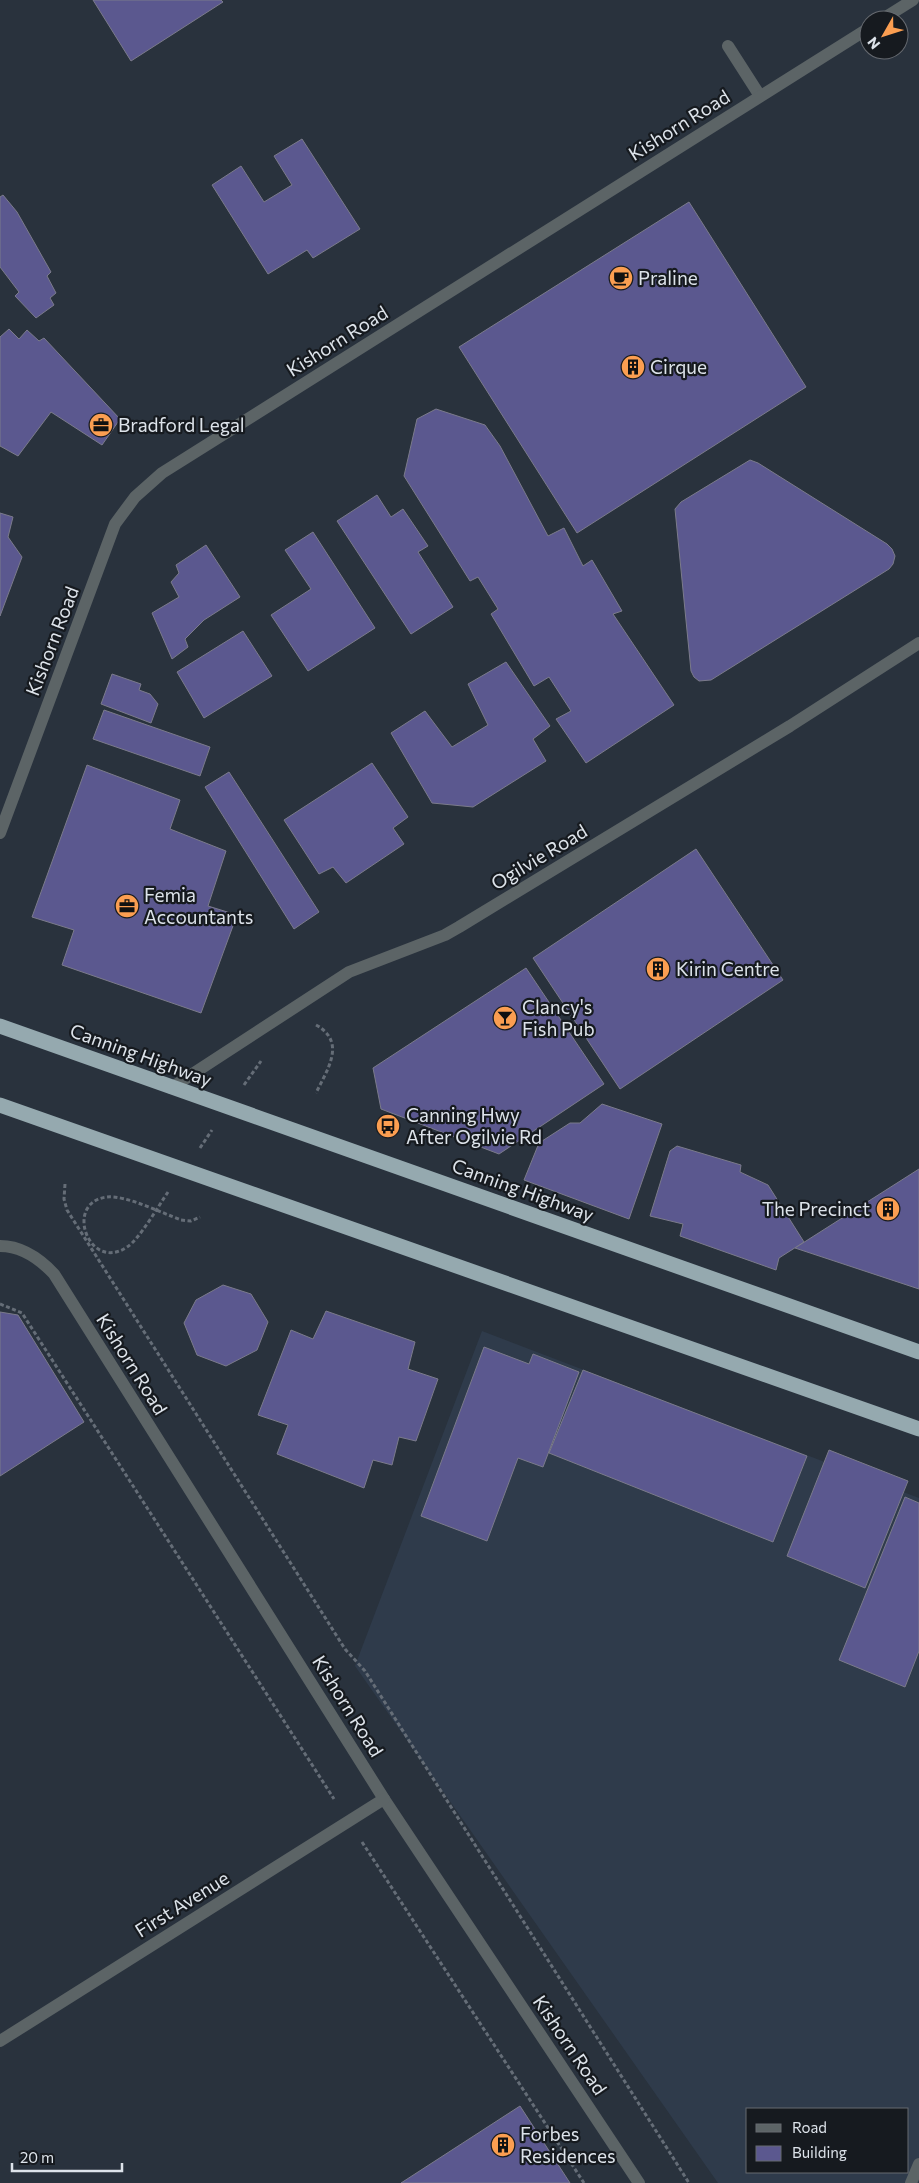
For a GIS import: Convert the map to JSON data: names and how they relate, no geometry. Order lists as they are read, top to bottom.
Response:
{
  "streets": {
    "highway": ["Canning Highway"],
    "street": ["Kishorn Road", "Ogilvie Road", "First Avenue"]
  },
  "crossings": [
    ["Kishorn Road", "First Avenue"],
    ["Ogilvie Road", "Canning Highway"]
  ],
  "places": {
    "cafe": ["Praline"],
    "building": [
      "Cirque",
      "Kirin Centre",
      "The Precinct",
      "Forbes Residences"
    ],
    "office": ["Bradford Legal", "Femia Accountants"],
    "bar": ["Clancy's Fish Pub"],
    "bus stop": ["Canning Hwy After Ogilvie Rd"]
  },
  "legend": ["Road", "Building"],
  "scale_bar": "20 m",
  "north": "bottom left"
}
